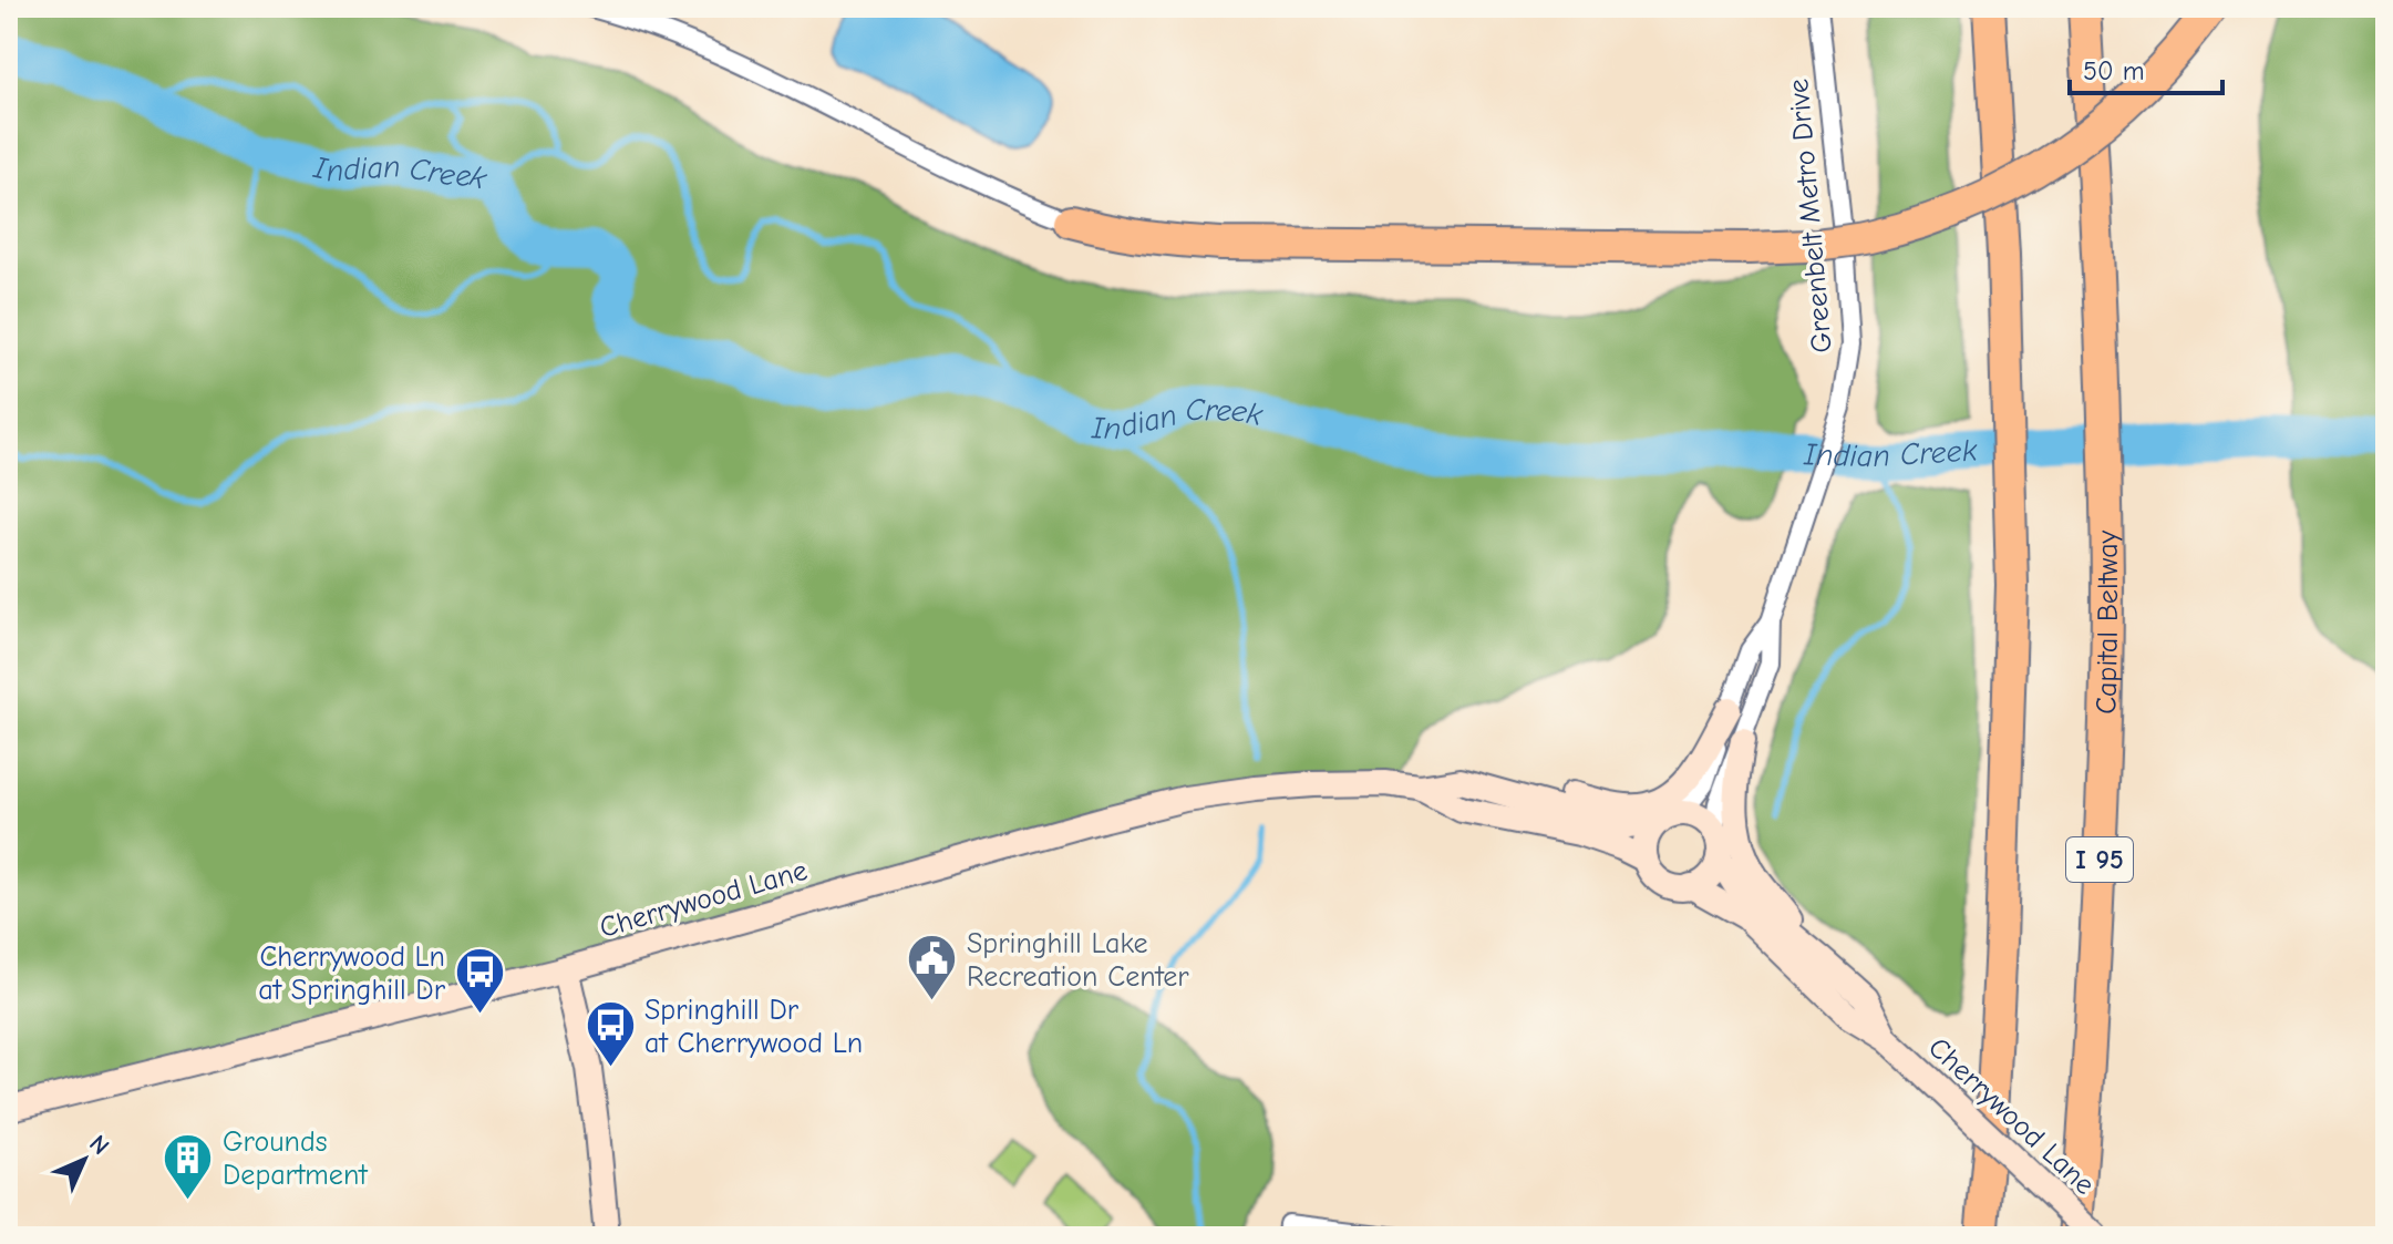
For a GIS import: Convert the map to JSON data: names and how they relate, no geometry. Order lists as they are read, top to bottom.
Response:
{
  "streets": {
    "highway": ["Capital Beltway", "I 95"],
    "street": ["Greenbelt Metro Drive", "Cherrywood Lane"]
  },
  "crossings": [
    ["Greenbelt Metro Drive", "Cherrywood Lane"]
  ],
  "water": ["Indian Creek"],
  "places": {
    "public building": ["Springhill Lake Recreation Center"],
    "bus stop": ["Cherrywood Ln at Springhill Dr", "Springhill Dr at Cherrywood Ln"],
    "building": ["Grounds Department"]
  },
  "scale_bar": "50 m",
  "north": "top right"
}
